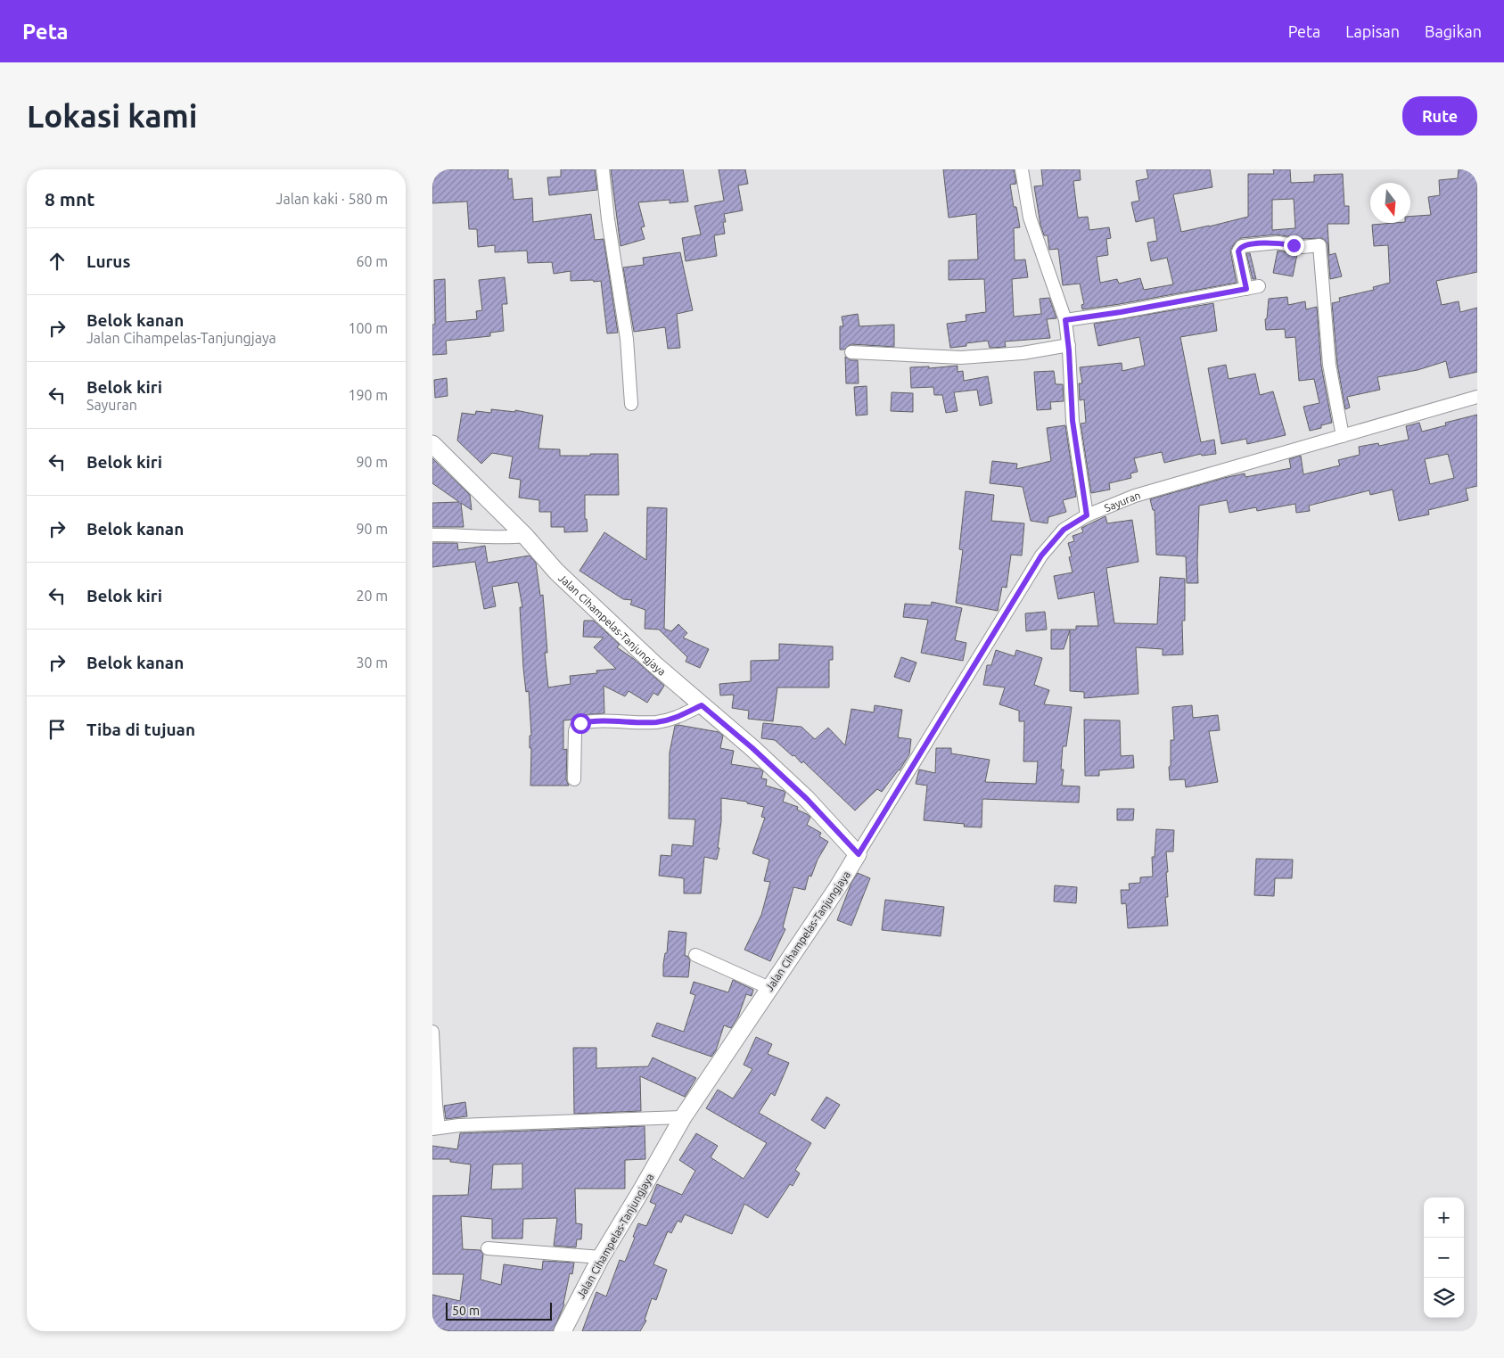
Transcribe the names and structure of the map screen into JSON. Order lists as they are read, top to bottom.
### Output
{
  "streets": {
    "main road": ["Jalan Cihampelas-Tanjungjaya"],
    "street": ["Sayuran"]
  },
  "crossings": [
    ["Sayuran", "Jalan Cihampelas-Tanjungjaya"]
  ],
  "scale_bar": "50 m",
  "north": "bottom",
  "page": {
    "header": "Peta",
    "nav": ["Peta", "Lapisan", "Bagikan"],
    "buttons": "Rute",
    "title": "Lokasi kami",
    "heading": ["8 mnt", "Jalan kaki · 580 m"],
    "list": [
      ["Lurus", "60 m"],
      ["Belok kanan", "Jalan Cihampelas-Tanjungjaya", "100 m"],
      ["Belok kiri", "Sayuran", "190 m"],
      ["Belok kiri", "90 m"],
      ["Belok kanan", "90 m"],
      ["Belok kiri", "20 m"],
      ["Belok kanan", "30 m"],
      "Tiba di tujuan"
    ],
    "map_buttons": ["+", "−"],
    "scale": "50 m"
  }
}
